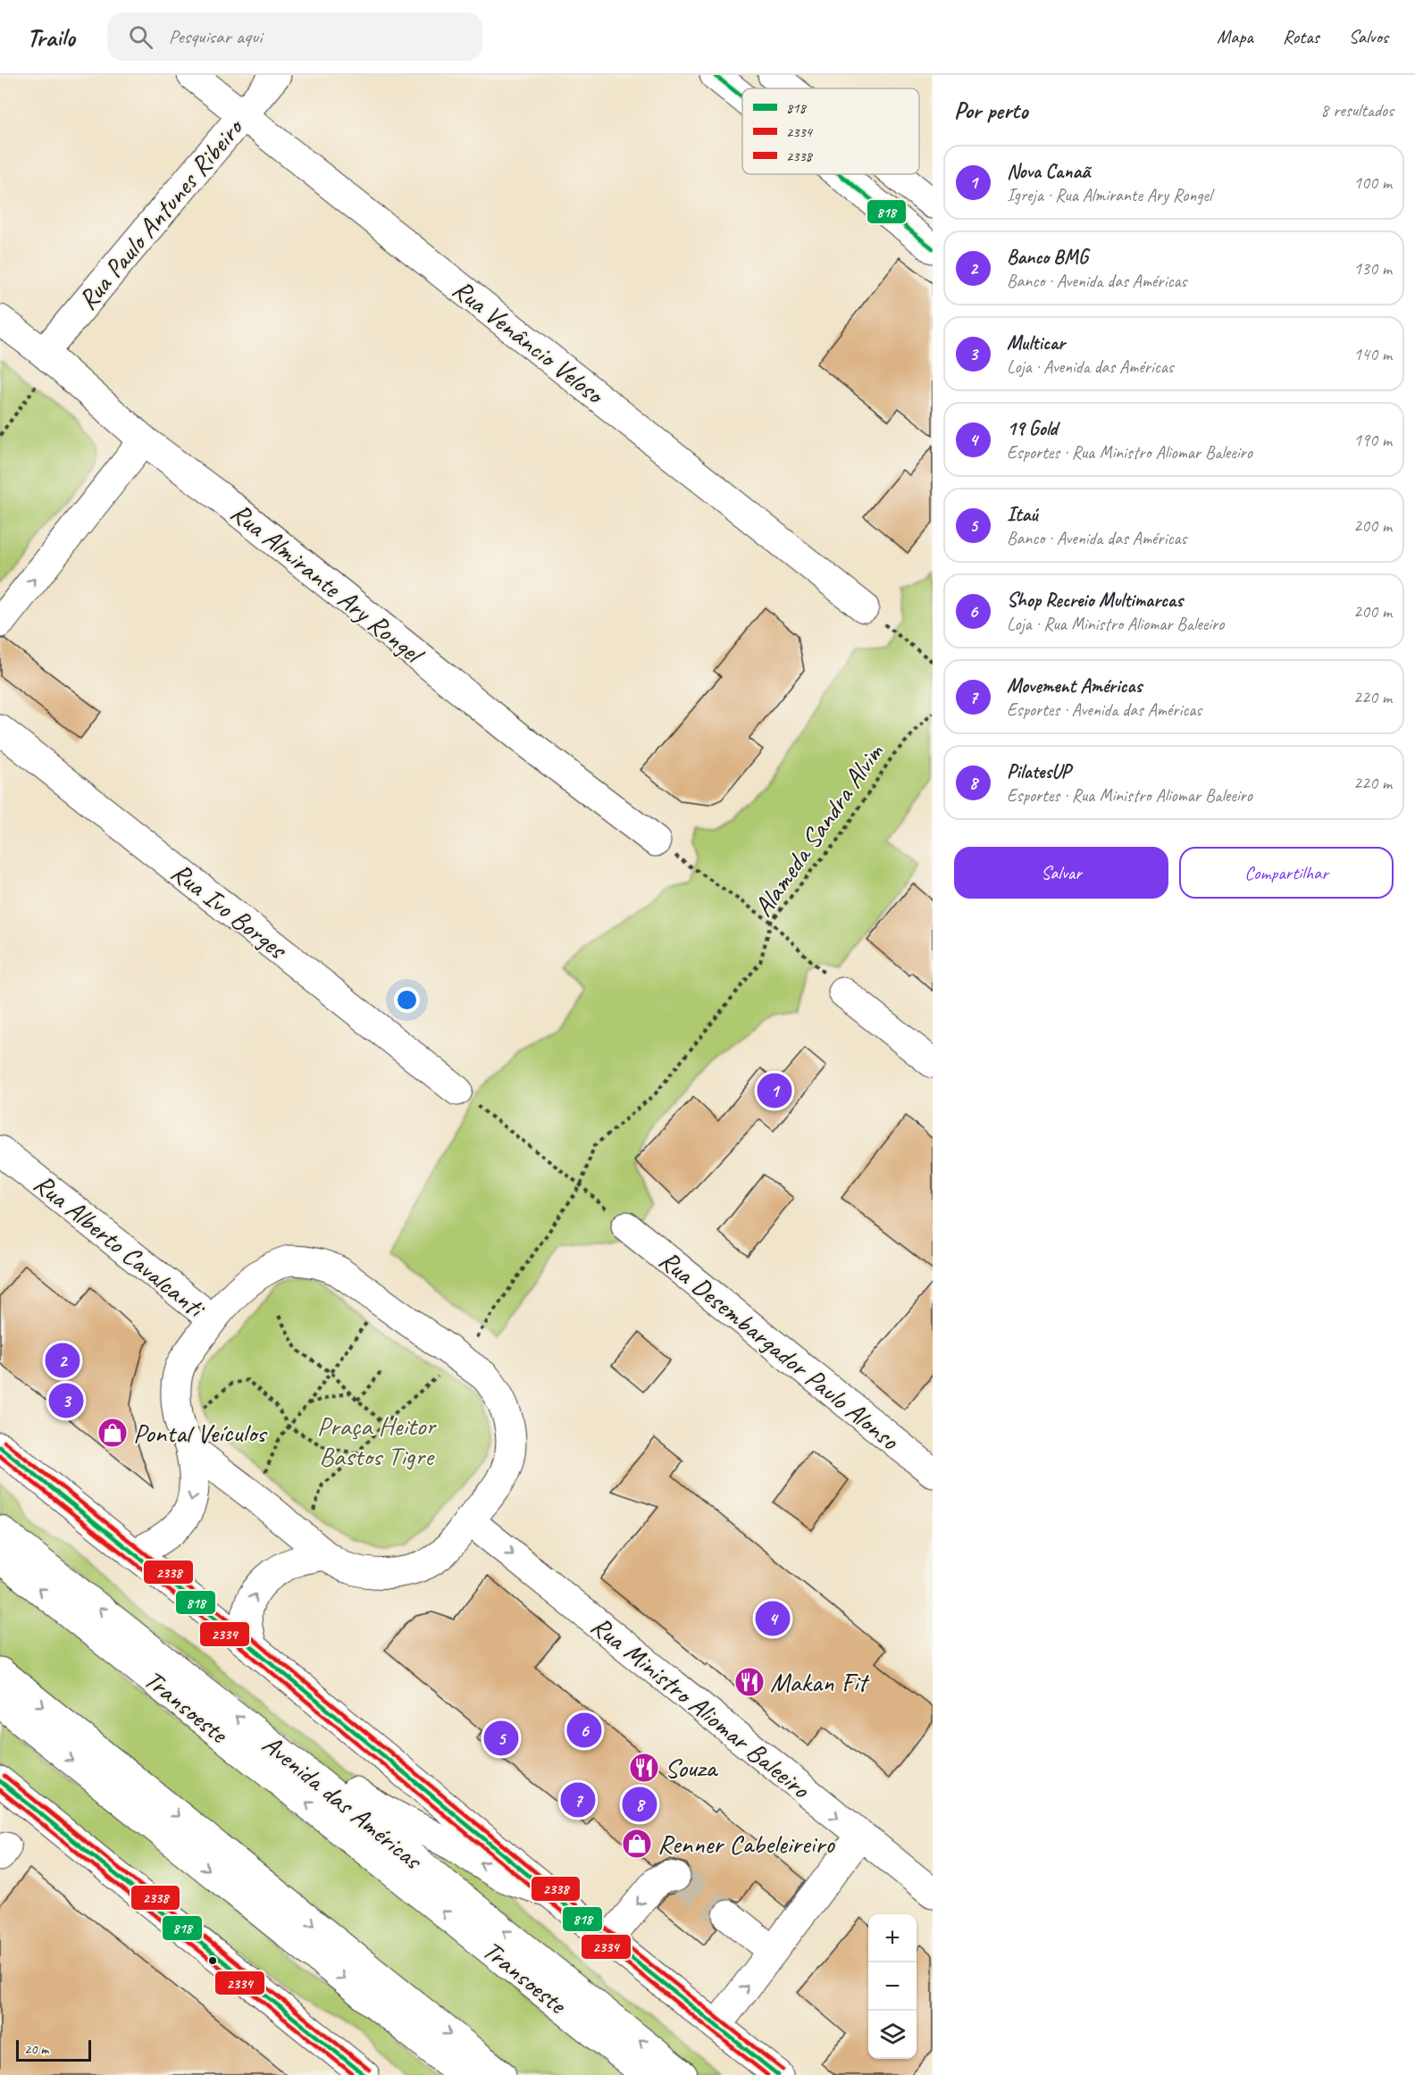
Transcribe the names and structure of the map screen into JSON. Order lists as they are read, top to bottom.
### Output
{
  "streets": {
    "main road": [
      "Rua Paulo Antunes Ribeiro",
      "Rua Venâncio Veloso",
      "Rua Almirante Ary Rongel",
      "Rua Ivo Borges",
      "Rua Alberto Cavalcanti",
      "Rua Desembargador Paulo Alonso",
      "Transoeste",
      "Rua Ministro Aliomar Baleeiro",
      "Avenida das Américas"
    ],
    "path": ["Alameda Sandra Alvim"]
  },
  "crossings": [
    ["Rua Paulo Antunes Ribeiro", "Rua Venâncio Veloso"],
    ["Rua Paulo Antunes Ribeiro", "Rua Almirante Ary Rongel"]
  ],
  "parks": ["Praça Heitor Bastos Tigre"],
  "places": {
    "shop": ["Pontal Veículos", "Renner Cabeleireiro"],
    "restaurant": ["Makan Fit", "Souza"]
  },
  "lines": ["transit line 818", "transit line 2338", "transit line 2334"],
  "legend": ["818", "2334", "2338"],
  "scale_bar": "20 m",
  "page": {
    "header": "Trailo",
    "search": "Pesquisar aqui",
    "nav": ["Mapa", "Rotas", "Salvos"],
    "heading": ["Por perto", "8 resultados"],
    "list": [
      {
        "mark": "1",
        "name": "Nova Canaã",
        "note": "Igreja · Rua Almirante Ary Rongel",
        "value": "100 m"
      },
      {
        "mark": "2",
        "name": "Banco BMG",
        "note": "Banco · Avenida das Américas",
        "value": "130 m"
      },
      {
        "mark": "3",
        "name": "Multicar",
        "note": "Loja · Avenida das Américas",
        "value": "140 m"
      },
      {
        "mark": "4",
        "name": "19 Gold",
        "note": "Esportes · Rua Ministro Aliomar Baleeiro",
        "value": "190 m"
      },
      {
        "mark": "5",
        "name": "Itaú",
        "note": "Banco · Avenida das Américas",
        "value": "200 m"
      },
      {
        "mark": "6",
        "name": "Shop Recreio Multimarcas",
        "note": "Loja · Rua Ministro Aliomar Baleeiro",
        "value": "200 m"
      },
      {
        "mark": "7",
        "name": "Movement Américas",
        "note": "Esportes · Avenida das Américas",
        "value": "220 m"
      },
      {
        "mark": "8",
        "name": "PilatesUP",
        "note": "Esportes · Rua Ministro Aliomar Baleeiro",
        "value": "220 m"
      }
    ],
    "buttons": ["Salvar", "Compartilhar"],
    "pins": [
      "1",
      "2",
      "3",
      "4",
      "6",
      "5",
      "7",
      "8"
    ],
    "map_buttons": ["+", "−"],
    "scale": "20 m"
  }
}
